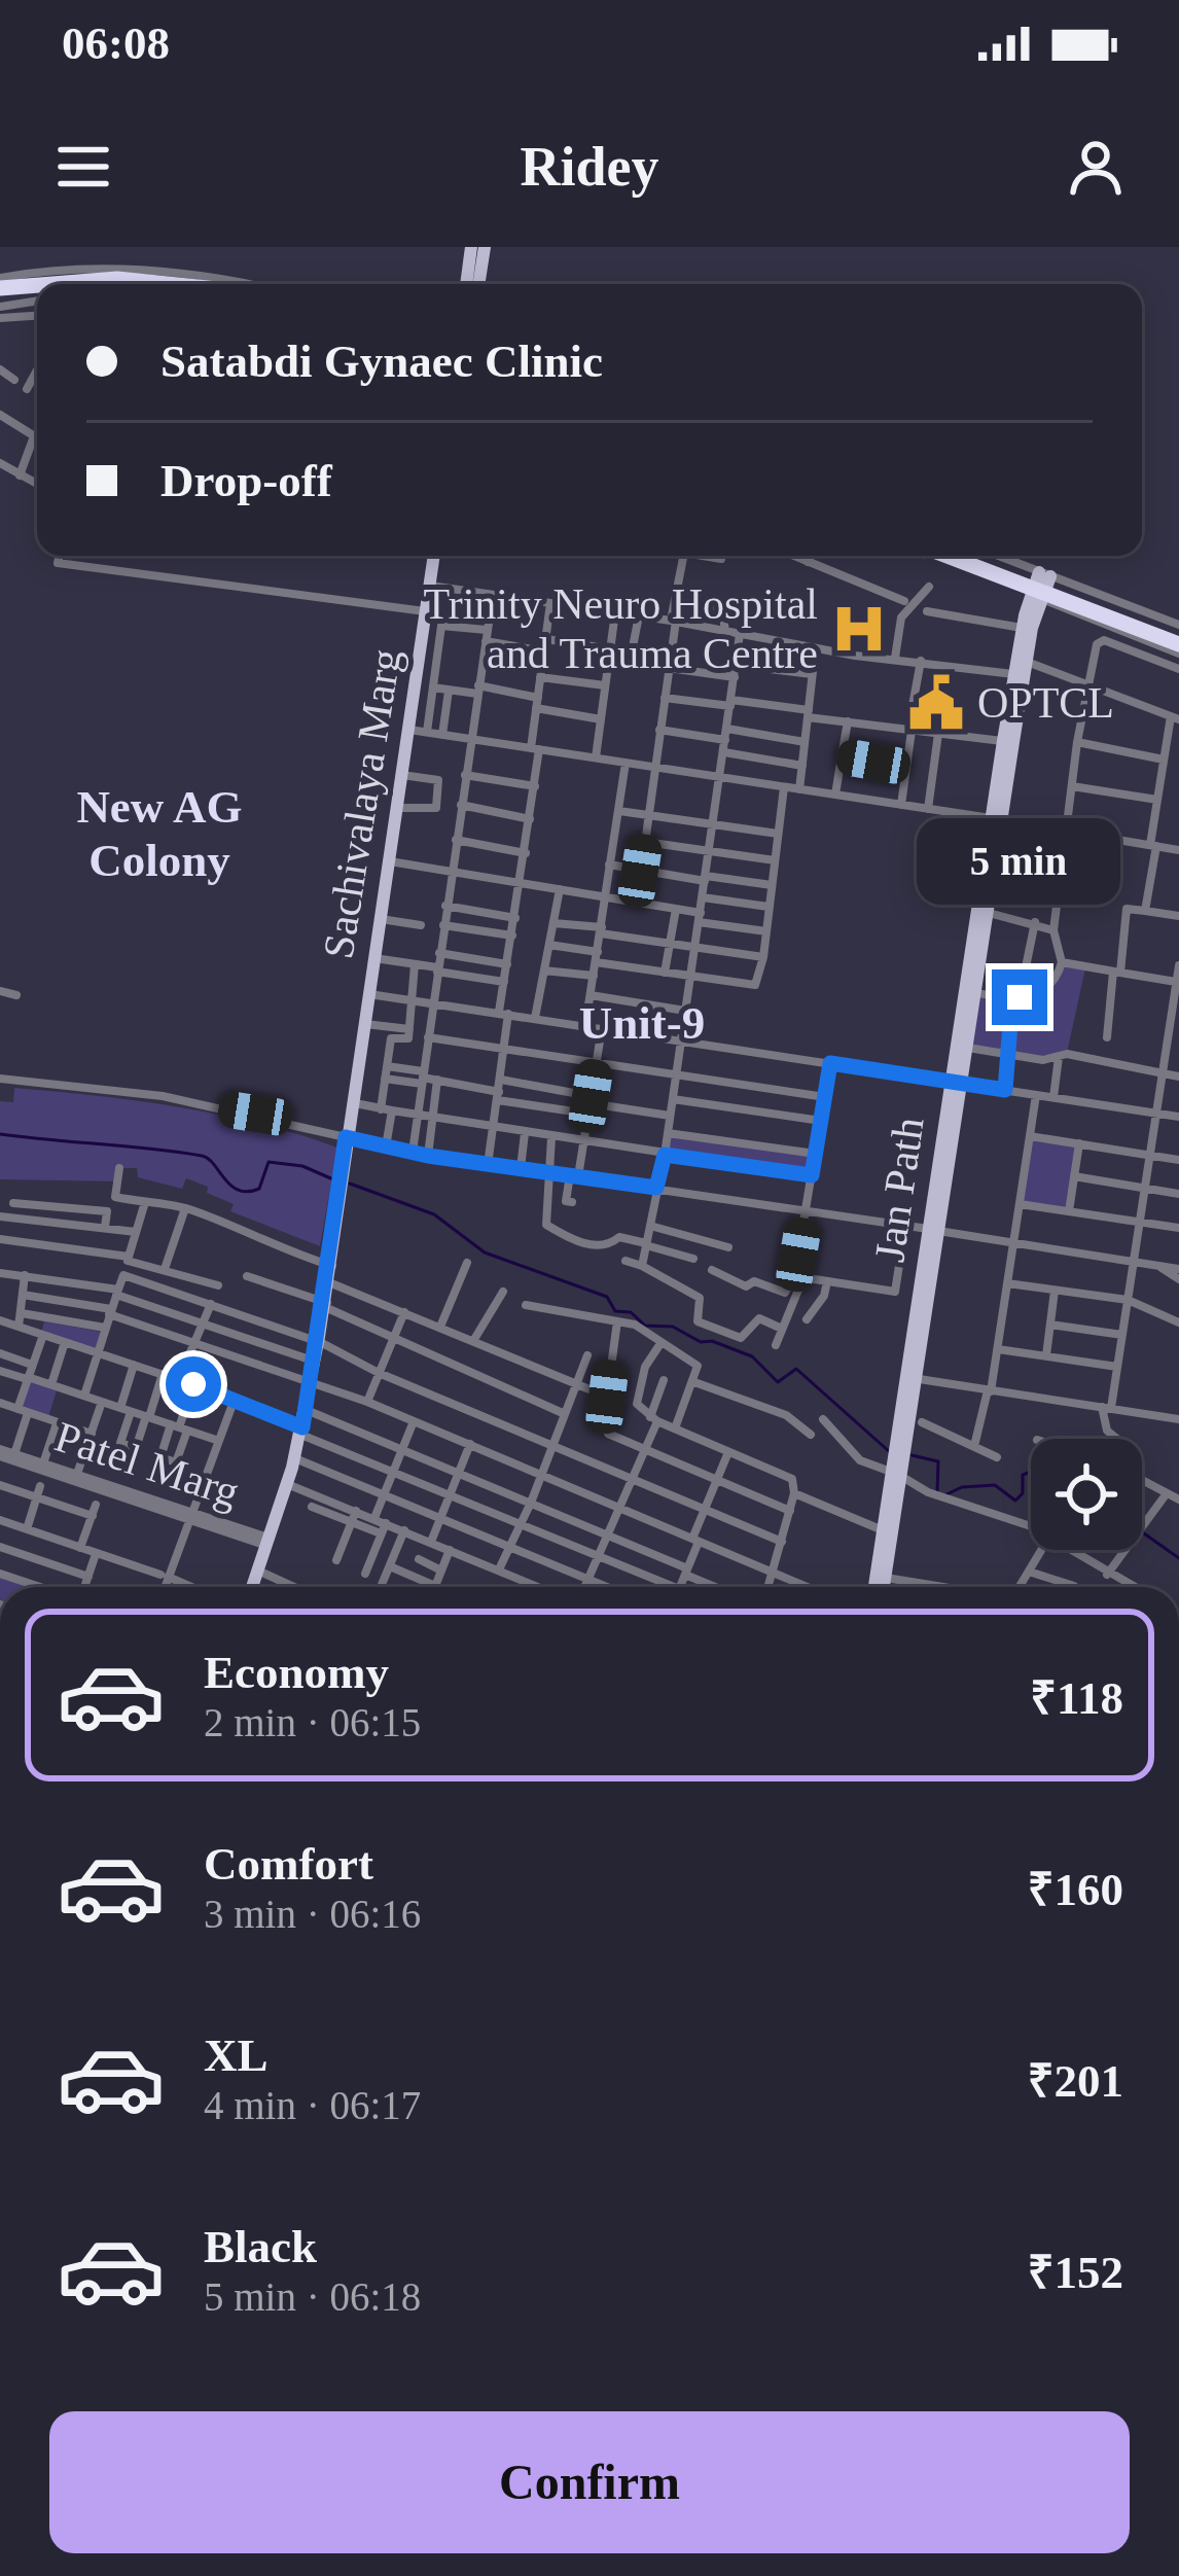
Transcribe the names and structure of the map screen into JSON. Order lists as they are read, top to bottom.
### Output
{
  "streets": {
    "main road": ["Sachivalaya Marg", "Jan Path"],
    "street": ["Patel Marg"]
  },
  "crossings": [
    ["Sachivalaya Marg", "Patel Marg"]
  ],
  "districts": ["New AG Colony", "Unit-9"],
  "places": {
    "hospital": ["Trinity Neuro Hospital and Trauma Centre"],
    "public building": ["OPTCL"]
  },
  "page": {
    "status": "06:08",
    "header": "Ridey",
    "banner": ["Satabdi Gynaec Clinic", "Drop-off"],
    "bubble": "5 min",
    "list": [
      {
        "name": "Economy",
        "note": "2 min · 06:15",
        "value": "₹118"
      },
      {
        "name": "Comfort",
        "note": "3 min · 06:16",
        "value": "₹160"
      },
      {
        "name": "XL",
        "note": "4 min · 06:17",
        "value": "₹201"
      },
      {
        "name": "Black",
        "note": "5 min · 06:18",
        "value": "₹152"
      }
    ],
    "buttons": "Confirm"
  }
}
